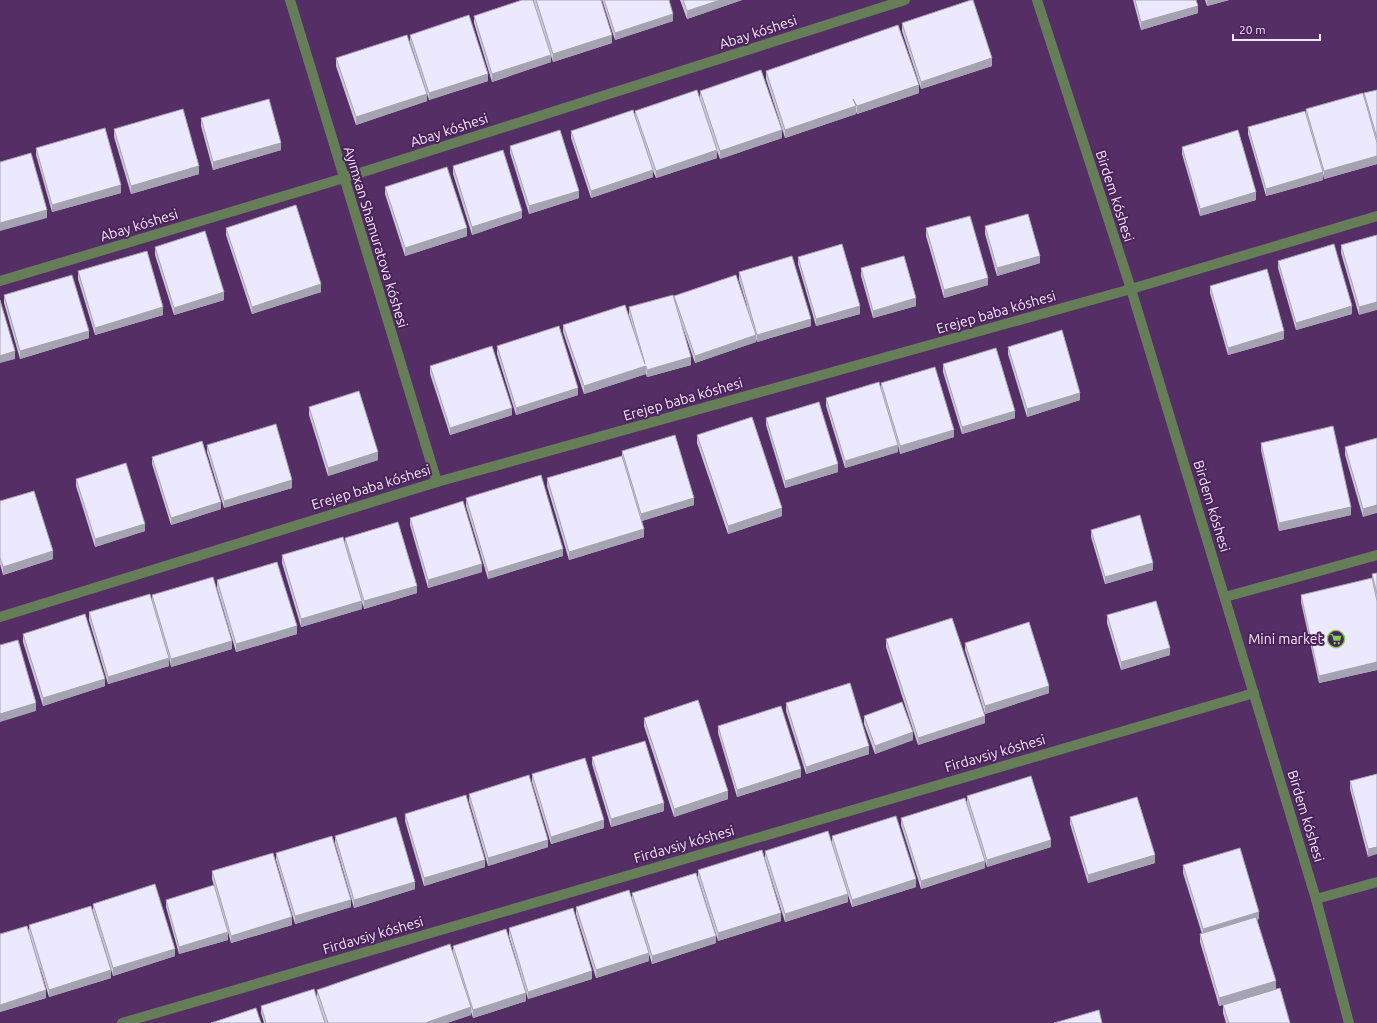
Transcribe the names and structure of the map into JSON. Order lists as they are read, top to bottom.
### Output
{
  "streets": {
    "street": [
      "Abay kóshesi",
      "Birdem kóshesi",
      "Ayımxan Shamuratova kóshesi",
      "Erejep baba kóshesi",
      "Firdavsiy kóshesi"
    ]
  },
  "crossings": [
    ["Abay kóshesi", "Ayımxan Shamuratova kóshesi"],
    ["Birdem kóshesi", "Erejep baba kóshesi"],
    ["Birdem kóshesi", "Firdavsiy kóshesi"],
    ["Ayımxan Shamuratova kóshesi", "Erejep baba kóshesi"]
  ],
  "places": {
    "supermarket": ["Mini market"]
  },
  "scale_bar": "20 m"
}
